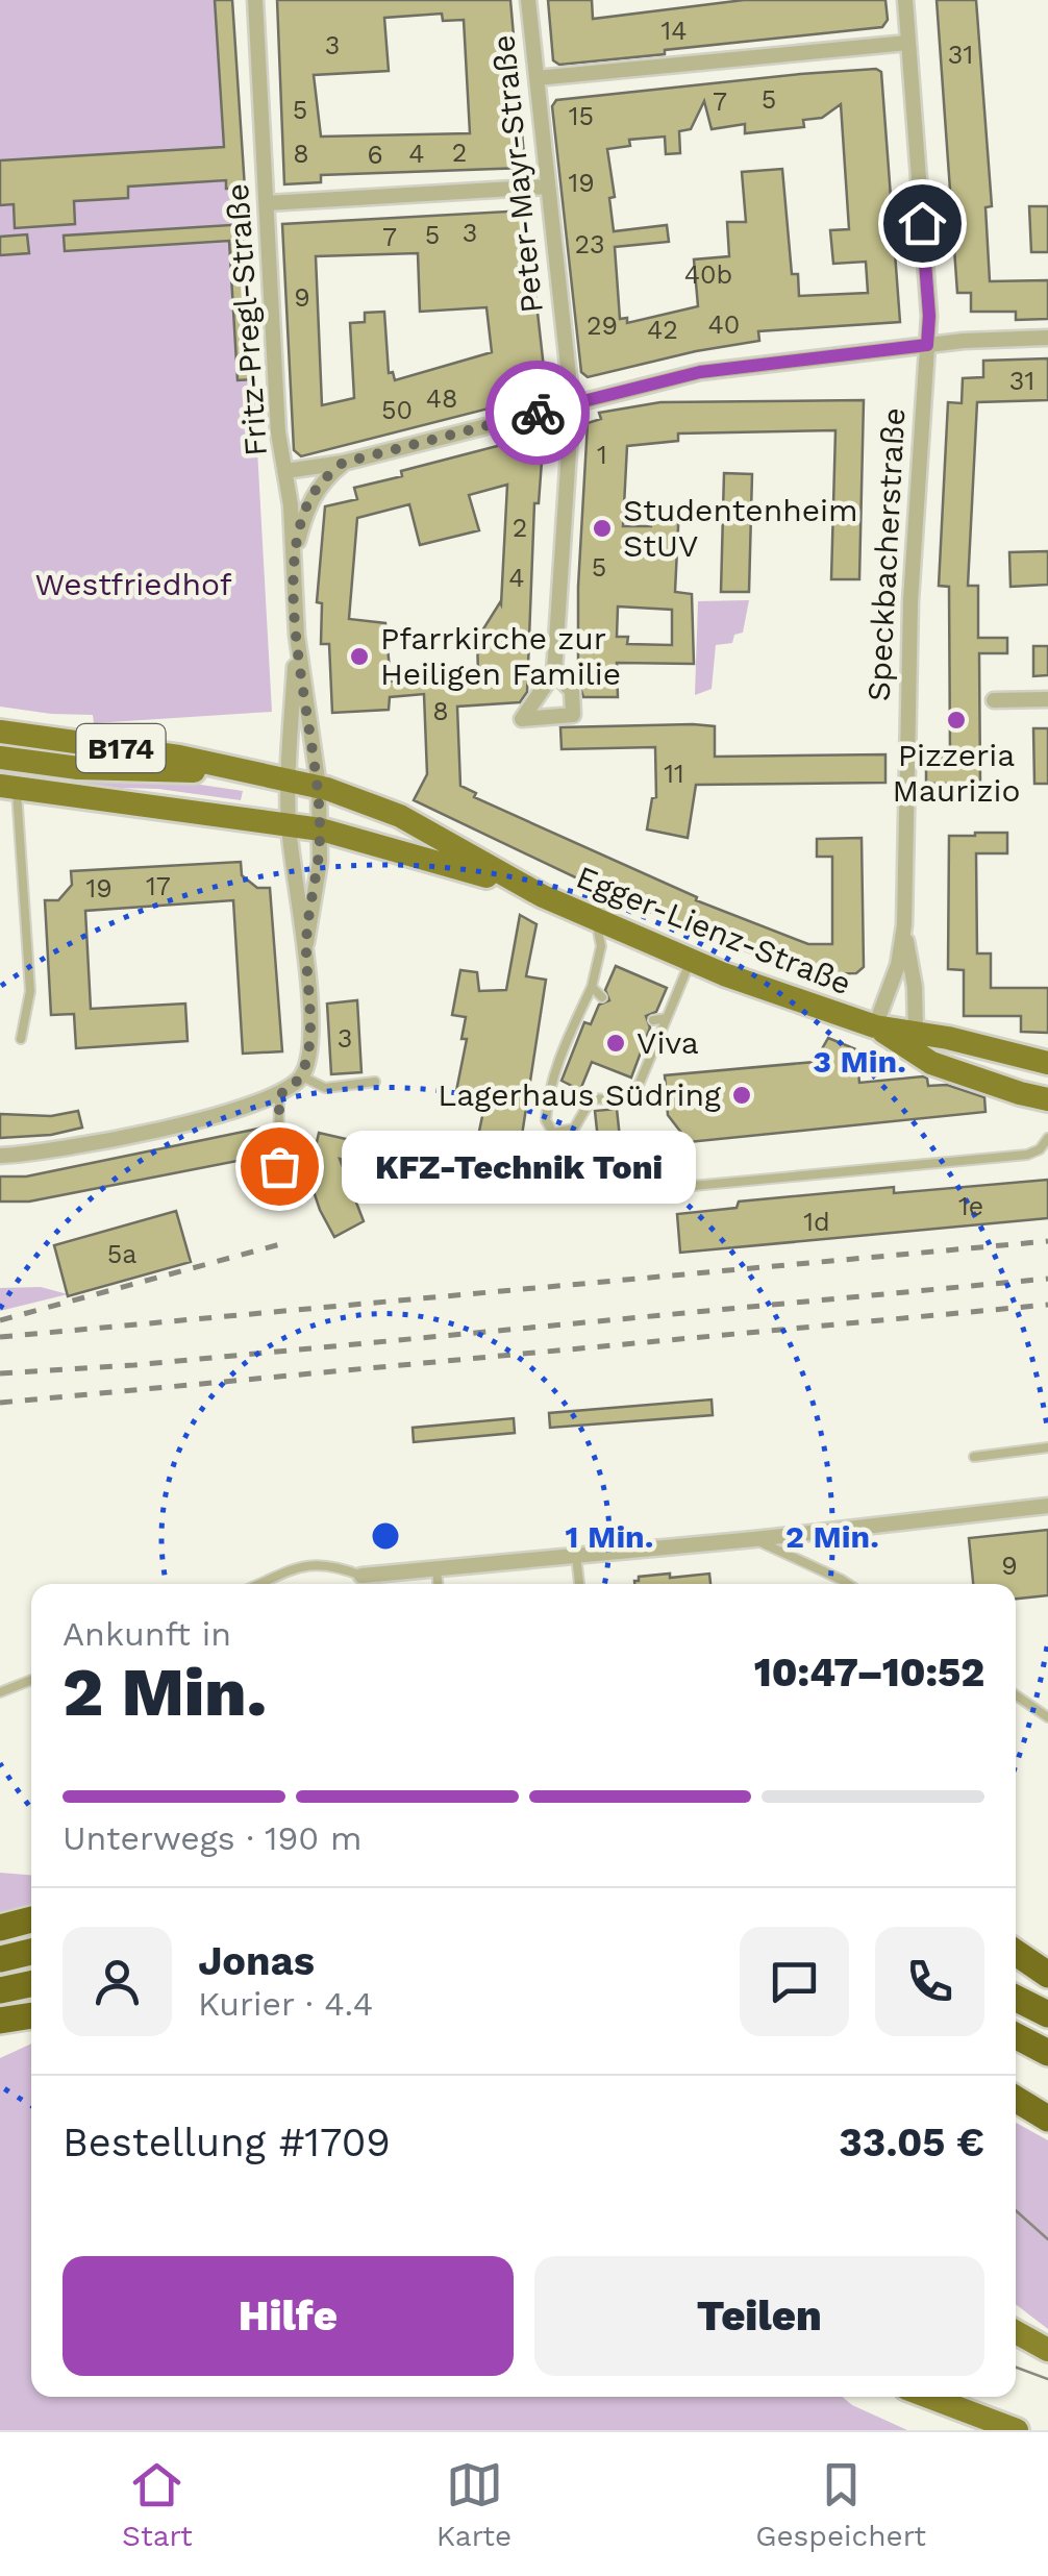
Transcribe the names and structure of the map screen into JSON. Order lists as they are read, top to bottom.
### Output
{
  "streets": {
    "main road": ["B174", "Egger-Lienz-Straße"],
    "street": ["Peter-Mayr-Straße", "Fritz-Pregl-Straße", "Speckbacherstraße"]
  },
  "crossings": [
    ["Fritz-Pregl-Straße", "Egger-Lienz-Straße"],
    ["Speckbacherstraße", "Egger-Lienz-Straße"]
  ],
  "parks": ["Westfriedhof"],
  "places": [
    "Studentenheim StUV",
    "Pfarrkirche zur Heiligen Familie",
    "Pizzeria Maurizio",
    "Viva",
    "Lagerhaus Südring",
    "KFZ-Technik Toni"
  ],
  "house_numbers": [
    "14",
    "3",
    "31",
    "5",
    "7",
    "5",
    "15",
    "2",
    "8",
    "4",
    "6",
    "19",
    "3",
    "5",
    "7",
    "23",
    "40b",
    "9",
    "40",
    "29",
    "42",
    "31",
    "48",
    "50",
    "1",
    "2",
    "5",
    "4",
    "8",
    "11",
    "17",
    "19",
    "3",
    "1e",
    "1d",
    "5a",
    "9"
  ],
  "page": {
    "bubble": "KFZ-Technik Toni",
    "heading": ["2 Min.", "Ankunft in", "10:47–10:52"],
    "panel": [
      "Jonas",
      "Kurier · 4.4",
      "Bestellung #1709",
      "33.05 €"
    ],
    "bar": "Unterwegs · 190 m",
    "buttons": ["Hilfe", "Teilen"],
    "tabs": ["Start", "Karte", "Gespeichert"]
  },
  "rings": ["3 Min.", "1 Min.", "2 Min."]
}
